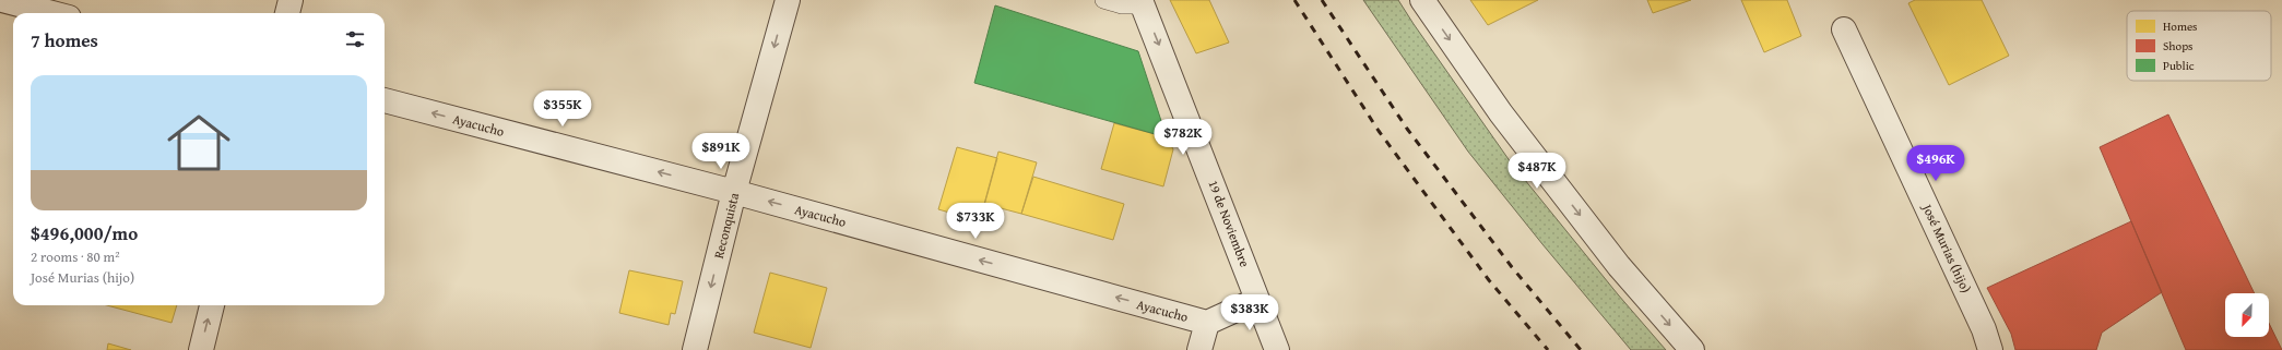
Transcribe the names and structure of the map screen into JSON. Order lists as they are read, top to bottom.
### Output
{
  "streets": {
    "street": [
      "Ayacucho",
      "19 de Noviembre",
      "Reconquista",
      "José Murias (hijo)"
    ]
  },
  "crossings": [
    ["Ayacucho", "Reconquista"]
  ],
  "one_way": ["Ayacucho", "19 de Noviembre", "Reconquista"],
  "legend": ["Homes", "Shops", "Public"],
  "north": "bottom left",
  "page": {
    "heading": "7 homes",
    "list": [
      {
        "name": "$496,000/mo",
        "note": "2 rooms · 80 m² · José Murias (hijo)"
      }
    ],
    "price": [
      "$355K",
      "$782K",
      "$891K",
      "$496K",
      "$487K",
      "$733K",
      "$383K"
    ]
  }
}
